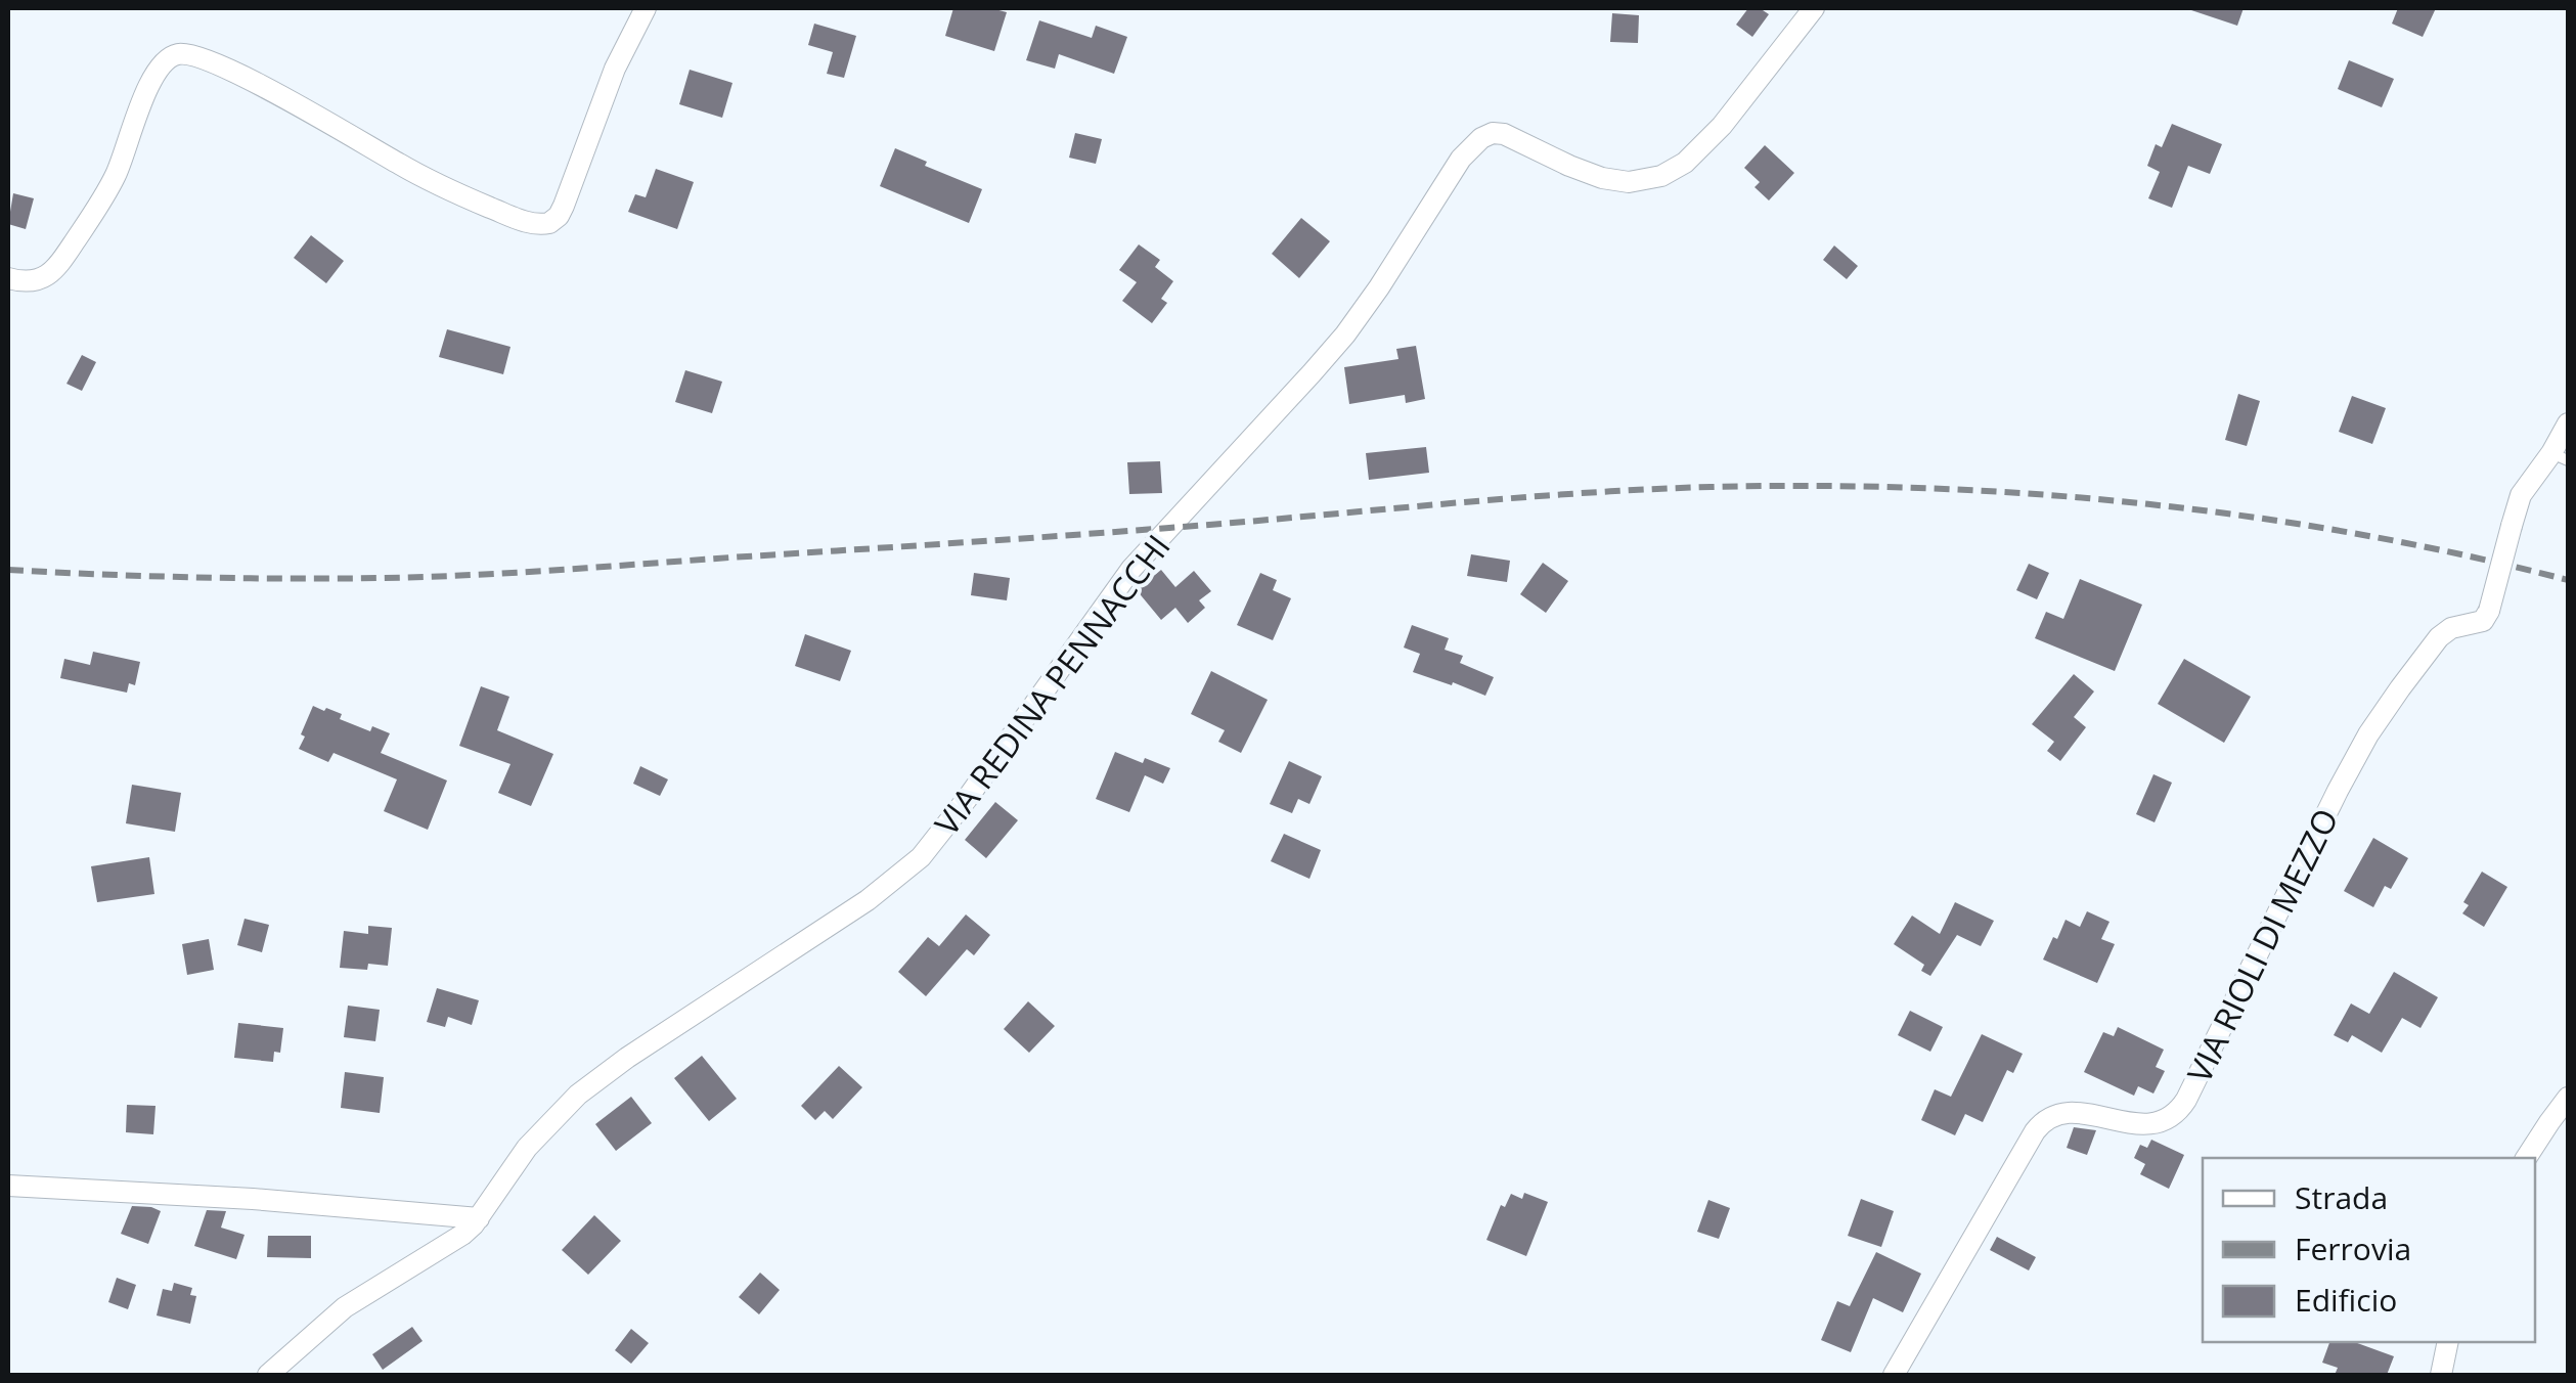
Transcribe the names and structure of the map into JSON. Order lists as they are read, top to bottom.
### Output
{
  "streets": {
    "street": ["VIA REDINA PENNACCHI", "VIA RIOLI DI MEZZO"]
  },
  "legend": ["Strada", "Ferrovia", "Edificio"]
}
